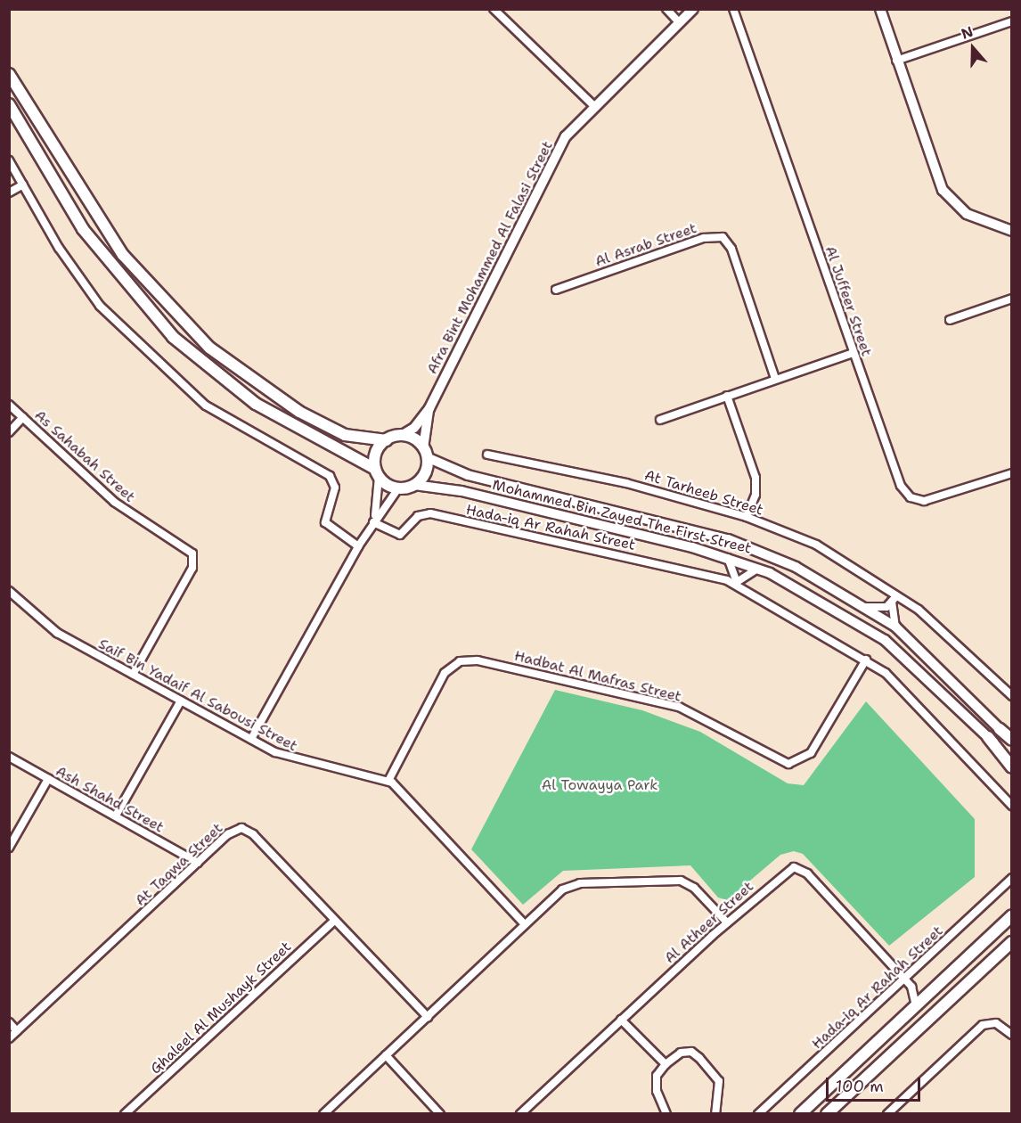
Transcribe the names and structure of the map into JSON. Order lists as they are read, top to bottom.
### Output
{
  "streets": {
    "main road": ["Afra Bint Mohammed Al Falasi Street", "Mohammed Bin Zayed The First Street"],
    "street": [
      "Al Asrab Street",
      "Al Juffeer Street",
      "As Sahabah Street",
      "At Tarheeb Street",
      "Hada-iq Ar Rahah Street",
      "Hadbat Al Mafras Street",
      "Saif Bin Yadaif Al Sabousi Street",
      "Ash Shahd Street",
      "At Taqwa Street",
      "Al Atheer Street",
      "Ghaleel Al Mushayk Street"
    ]
  },
  "crossings": [
    ["Afra Bint Mohammed Al Falasi Street", "Mohammed Bin Zayed The First Street"],
    ["As Sahabah Street", "Saif Bin Yadaif Al Sabousi Street"],
    ["Hada-iq Ar Rahah Street", "Hadbat Al Mafras Street"],
    ["Hada-iq Ar Rahah Street", "Al Atheer Street"],
    ["Hadbat Al Mafras Street", "Saif Bin Yadaif Al Sabousi Street"],
    ["Ash Shahd Street", "At Taqwa Street"],
    ["At Taqwa Street", "Ghaleel Al Mushayk Street"]
  ],
  "parks": ["Al Towayya Park"],
  "scale_bar": "100 m",
  "north": "top"
}
